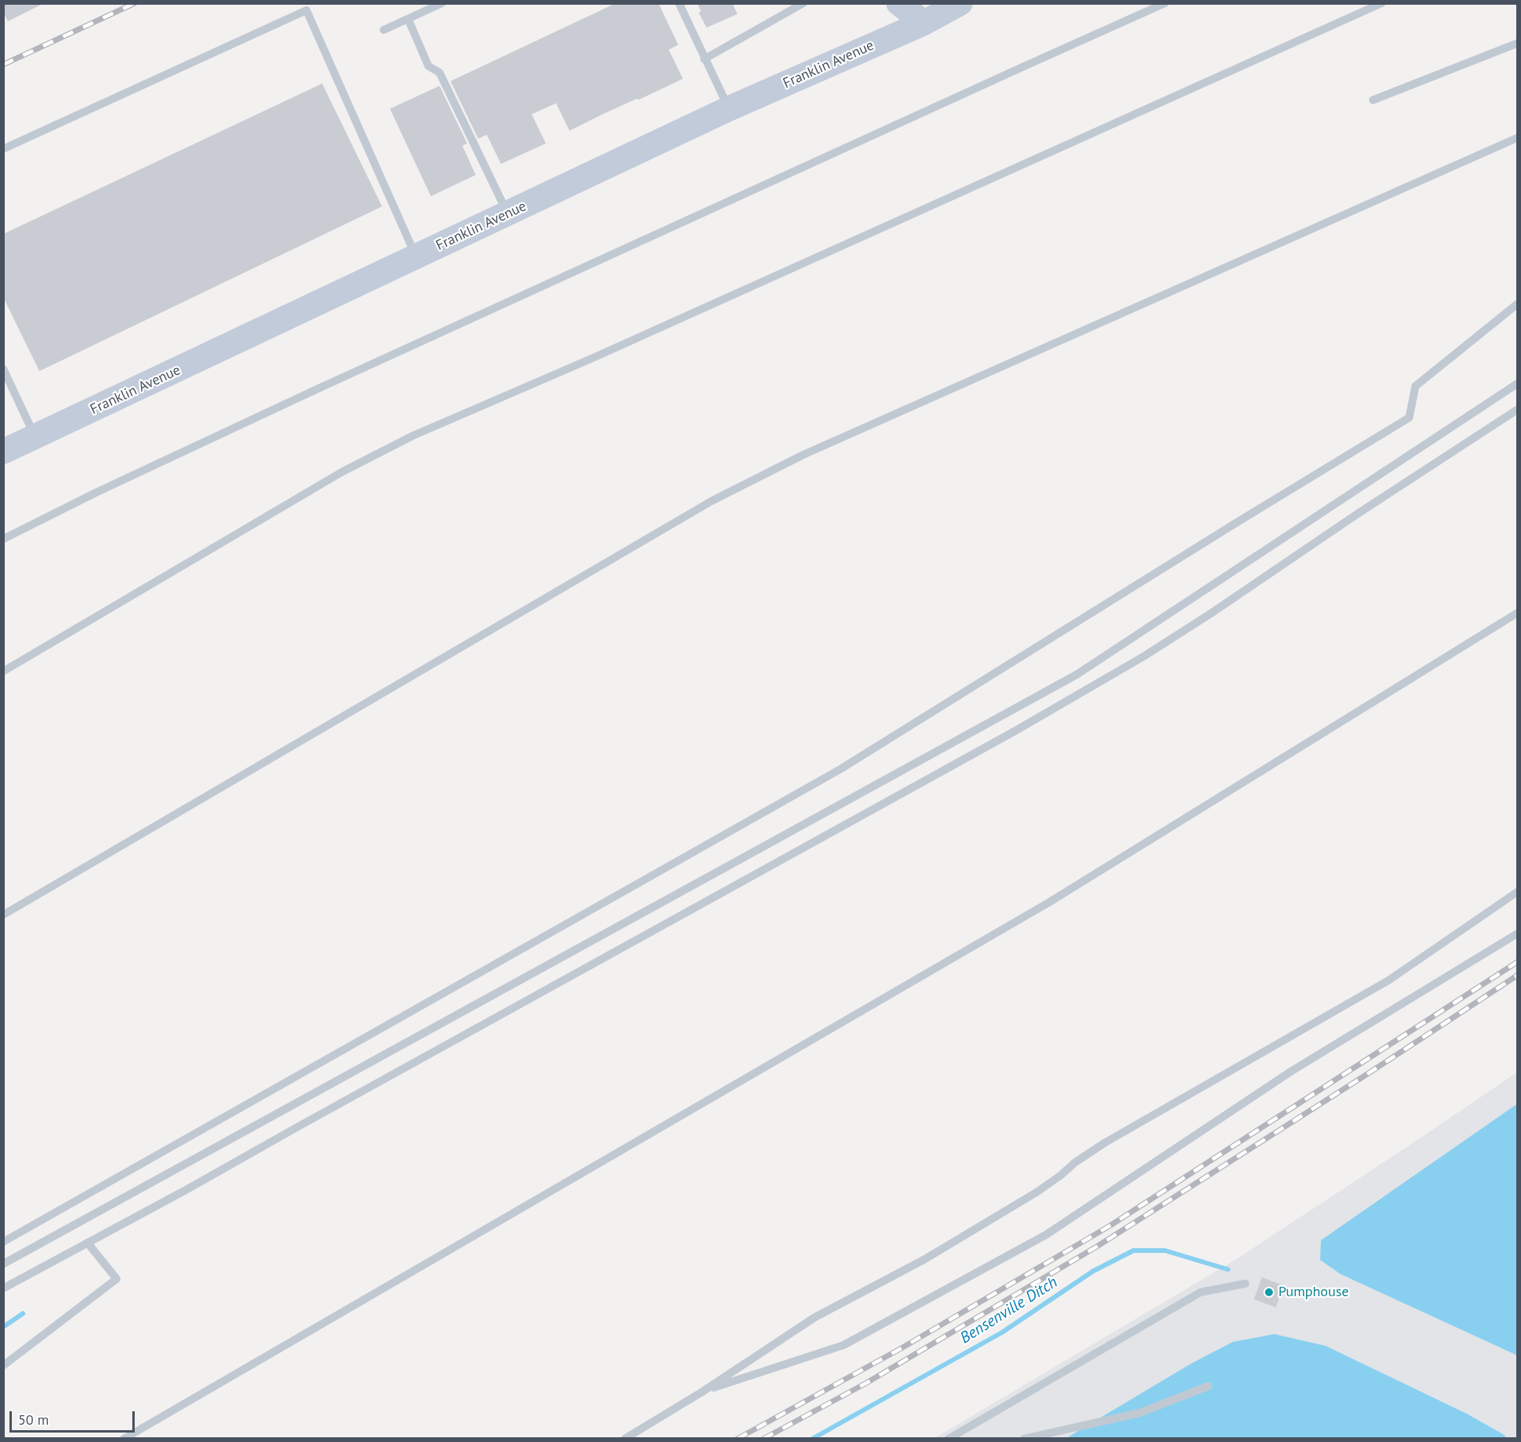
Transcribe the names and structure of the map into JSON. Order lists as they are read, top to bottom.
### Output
{
  "streets": {
    "main road": ["Franklin Avenue"]
  },
  "water": ["Bensenville Ditch"],
  "places": ["Pumphouse"],
  "scale_bar": "50 m"
}
